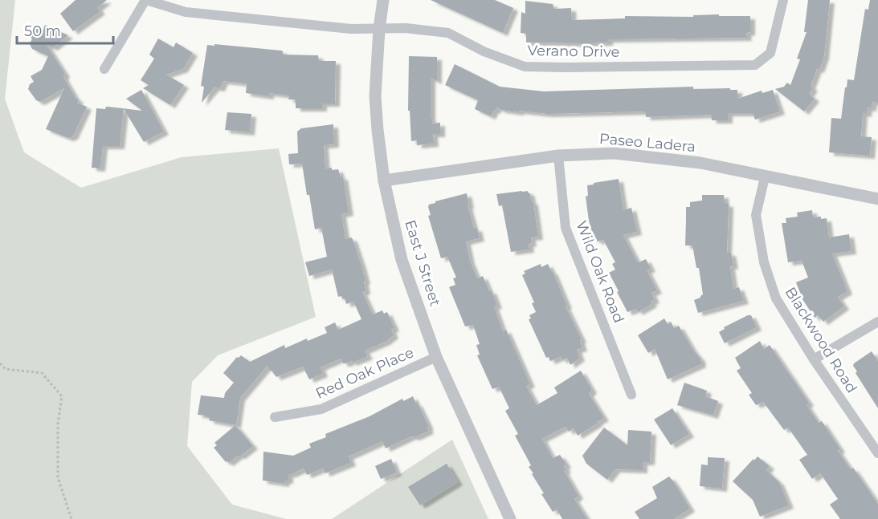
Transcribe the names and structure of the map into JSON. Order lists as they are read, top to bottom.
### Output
{
  "streets": {
    "street": [
      "Verano Drive",
      "Paseo Ladera",
      "East J Street",
      "Wild Oak Road",
      "Blackwood Road",
      "Red Oak Place"
    ]
  },
  "crossings": [
    ["Verano Drive", "East J Street"],
    ["Paseo Ladera", "East J Street"],
    ["Paseo Ladera", "Wild Oak Road"],
    ["Paseo Ladera", "Blackwood Road"],
    ["East J Street", "Red Oak Place"]
  ],
  "scale_bar": "50 m"
}
